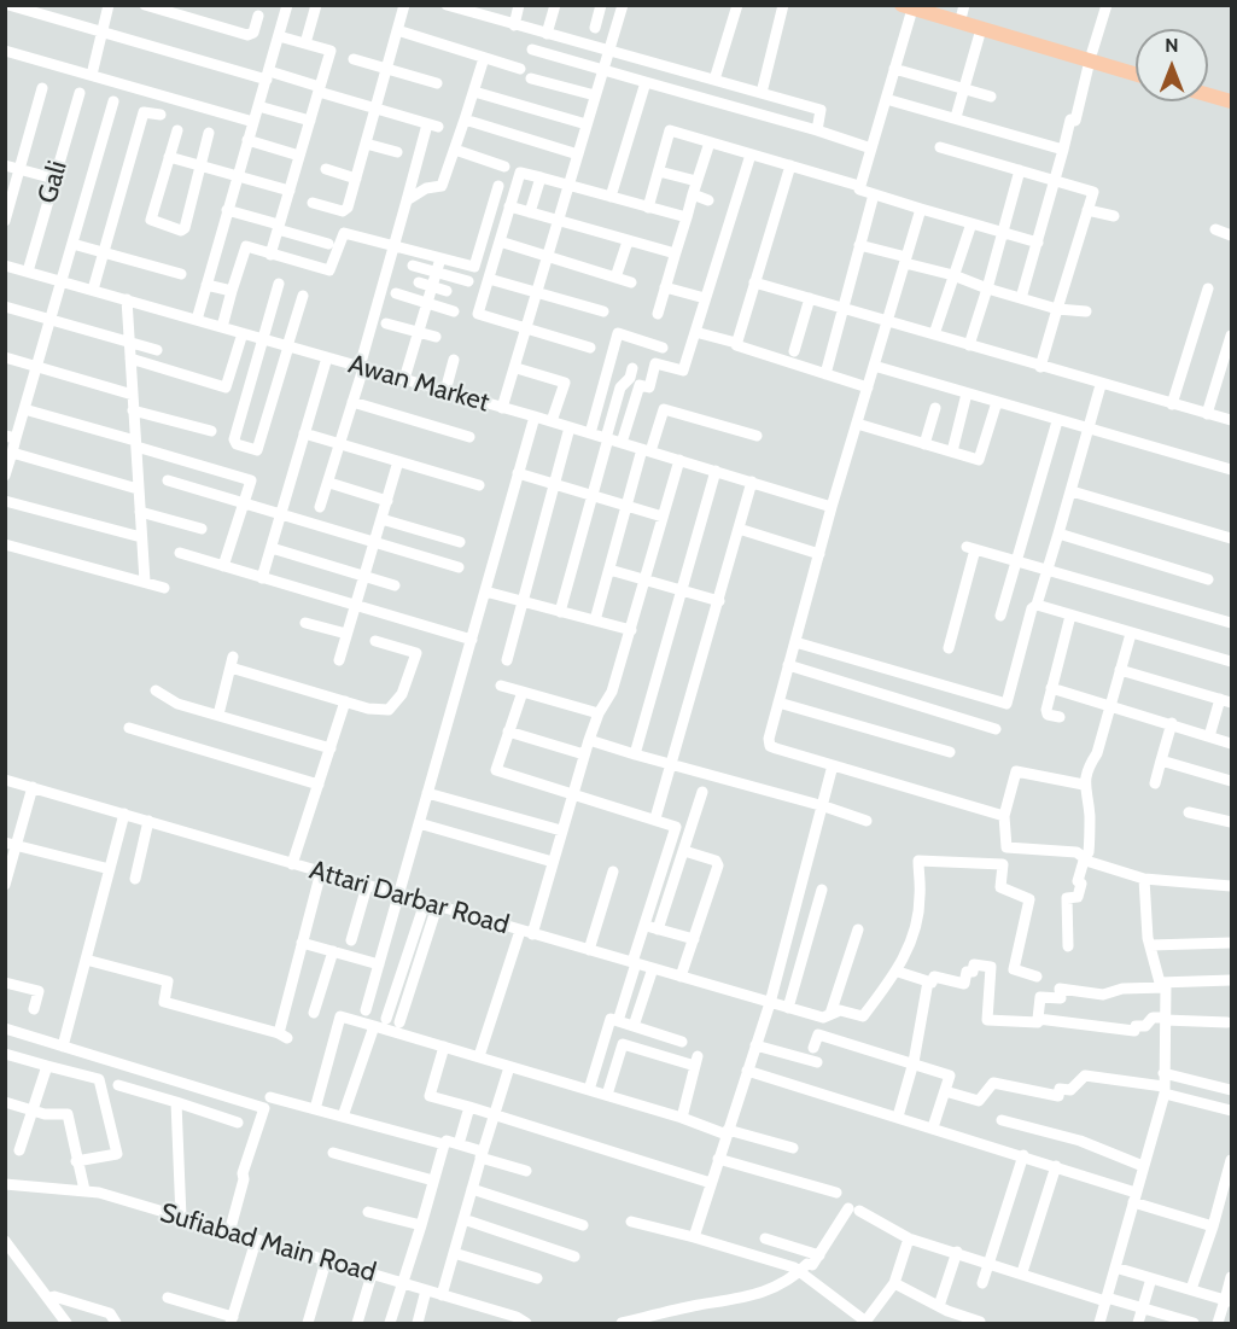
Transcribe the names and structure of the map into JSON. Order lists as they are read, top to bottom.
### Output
{
  "streets": {
    "street": [
      "Gali",
      "Awan Market",
      "Attari Darbar Road",
      "Sufiabad Main Road"
    ]
  },
  "crossings": [
    ["Gali", "Awan Market"]
  ],
  "north": "top"
}
